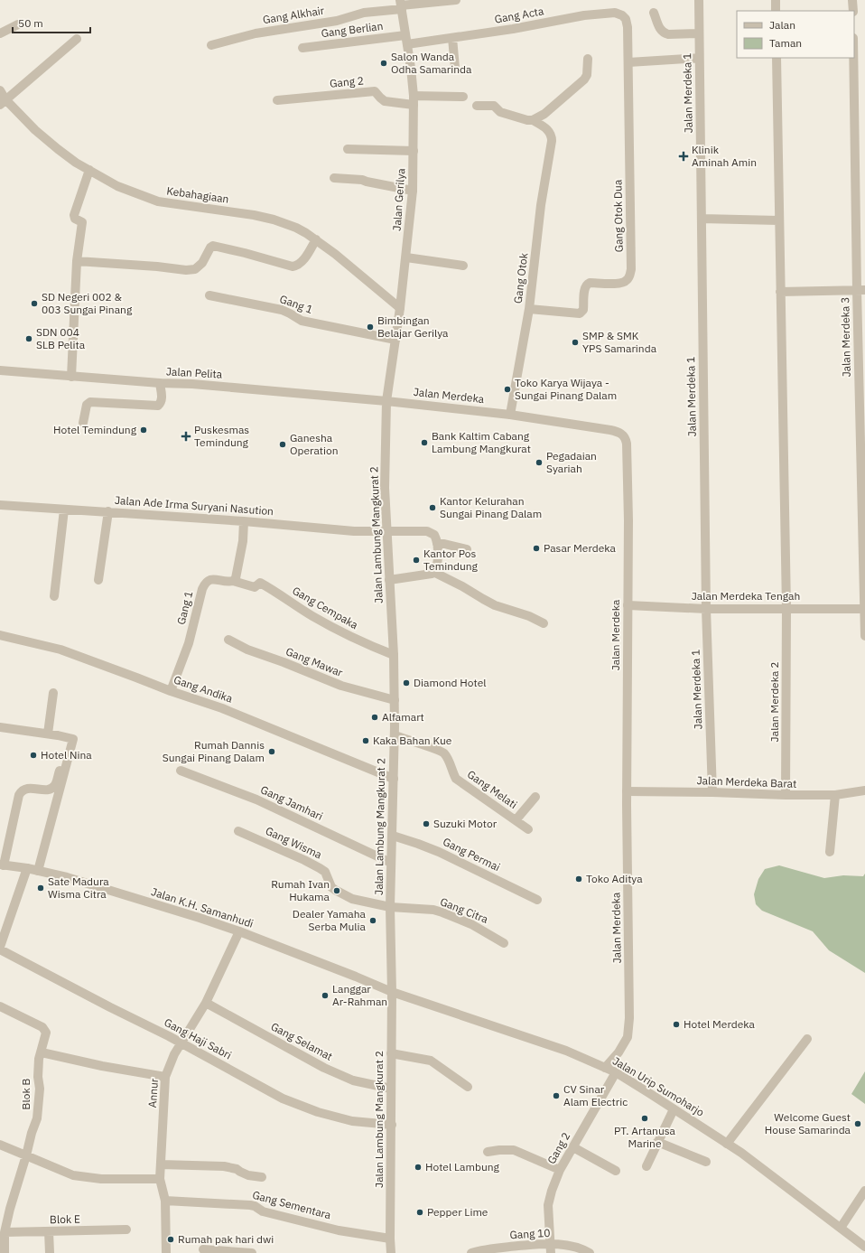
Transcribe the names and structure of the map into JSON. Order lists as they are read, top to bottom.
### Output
{
  "streets": {
    "street": [
      "Gang Alkhair",
      "Gang Acta",
      "Gang Berlian",
      "Gang 2",
      "Jalan Merdeka 1",
      "Kebahagiaan",
      "Jalan Gerilya",
      "Gang Otok Dua",
      "Gang Otok",
      "Gang 1",
      "Jalan Merdeka 3",
      "Jalan Pelita",
      "Jalan Merdeka",
      "Jalan Ade Irma Suryani Nasution",
      "Jalan Lambung Mangkurat 2",
      "Jalan Merdeka Tengah",
      "Gang Cempaka",
      "Gang Mawar",
      "Gang Andika",
      "Jalan Merdeka 2",
      "Jalan Merdeka Barat",
      "Gang Melati",
      "Gang Jamhari",
      "Gang Wisma",
      "Gang Permai",
      "Jalan K.H. Samanhudi",
      "Gang Citra",
      "Gang Haji Sabri",
      "Gang Selamat",
      "Jalan Urip Sumoharjo",
      "Annur",
      "Blok B",
      "Gang Sementara",
      "Blok E",
      "Gang 10"
    ]
  },
  "crossings": [
    ["Gang Alkhair", "Jalan Gerilya"],
    ["Gang Acta", "Gang Berlian"],
    ["Gang Acta", "Jalan Gerilya"],
    ["Gang Acta", "Gang Otok Dua"],
    ["Gang Berlian", "Jalan Gerilya"],
    ["Gang 2", "Jalan Gerilya"],
    ["Gang 2", "Jalan Urip Sumoharjo"],
    ["Gang 2", "Gang 10"],
    ["Jalan Merdeka 1", "Jalan Merdeka Tengah"],
    ["Jalan Merdeka 1", "Jalan Merdeka Barat"],
    ["Kebahagiaan", "Jalan Gerilya"],
    ["Jalan Gerilya", "Gang 1"],
    ["Jalan Gerilya", "Jalan Pelita"],
    ["Jalan Gerilya", "Jalan Merdeka"],
    ["Jalan Gerilya", "Jalan Lambung Mangkurat 2"],
    ["Gang Otok Dua", "Gang Otok"],
    ["Gang Otok", "Jalan Merdeka"],
    ["Gang 1", "Gang Cempaka"],
    ["Gang 1", "Gang Andika"],
    ["Jalan Merdeka 3", "Jalan Merdeka Tengah"],
    ["Jalan Pelita", "Jalan Merdeka"],
    ["Jalan Pelita", "Jalan Lambung Mangkurat 2"],
    ["Jalan Merdeka", "Jalan Lambung Mangkurat 2"],
    ["Jalan Merdeka", "Jalan Merdeka Tengah"],
    ["Jalan Merdeka", "Jalan Merdeka Barat"],
    ["Jalan Merdeka", "Jalan Urip Sumoharjo"],
    ["Jalan Ade Irma Suryani Nasution", "Jalan Lambung Mangkurat 2"],
    ["Jalan Lambung Mangkurat 2", "Gang Cempaka"],
    ["Jalan Lambung Mangkurat 2", "Gang Mawar"],
    ["Jalan Lambung Mangkurat 2", "Gang Andika"],
    ["Jalan Lambung Mangkurat 2", "Gang Melati"],
    ["Jalan Lambung Mangkurat 2", "Gang Jamhari"],
    ["Jalan Lambung Mangkurat 2", "Gang Wisma"],
    ["Jalan Lambung Mangkurat 2", "Gang Permai"],
    ["Jalan Lambung Mangkurat 2", "Jalan K.H. Samanhudi"],
    ["Jalan Lambung Mangkurat 2", "Gang Citra"],
    ["Jalan Lambung Mangkurat 2", "Gang Haji Sabri"],
    ["Jalan Lambung Mangkurat 2", "Gang Selamat"],
    ["Jalan Lambung Mangkurat 2", "Jalan Urip Sumoharjo"],
    ["Jalan Lambung Mangkurat 2", "Gang Sementara"],
    ["Jalan Merdeka Tengah", "Jalan Merdeka 2"],
    ["Jalan Merdeka 2", "Jalan Merdeka Barat"],
    ["Gang Wisma", "Gang Citra"],
    ["Jalan K.H. Samanhudi", "Jalan Urip Sumoharjo"],
    ["Jalan K.H. Samanhudi", "Annur"],
    ["Gang Haji Sabri", "Annur"],
    ["Gang Selamat", "Annur"],
    ["Annur", "Gang Sementara"]
  ],
  "places": {
    "other": [
      "Salon Wanda Odha Samarinda",
      "SD Negeri 002 & 003 Sungai Pinang",
      "Bimbingan Belajar Gerilya",
      "SDN 004 SLB Pelita",
      "SMP & SMK YPS Samarinda",
      "Toko Karya Wijaya - Sungai Pinang Dalam",
      "Hotel Temindung",
      "Bank Kaltim Cabang Lambung Mangkurat",
      "Ganesha Operation",
      "Pegadaian Syariah",
      "Kantor Kelurahan Sungai Pinang Dalam",
      "Pasar Merdeka",
      "Kantor Pos Temindung",
      "Diamond Hotel",
      "Alfamart",
      "Kaka Bahan Kue",
      "Rumah Dannis Sungai Pinang Dalam",
      "Hotel Nina",
      "Suzuki Motor",
      "Toko Aditya",
      "Sate Madura Wisma Citra",
      "Rumah Ivan Hukama",
      "Dealer Yamaha Serba Mulia",
      "Langgar Ar-Rahman",
      "Hotel Merdeka",
      "CV Sinar Alam Electric",
      "PT. Artanusa Marine",
      "Welcome Guest House Samarinda",
      "Hotel Lambung",
      "Pepper Lime",
      "Rumah pak hari dwi"
    ],
    "health": ["Klinik Aminah Amin", "Puskesmas Temindung"]
  },
  "legend": ["Jalan", "Taman"],
  "scale_bar": "50 m"
}
